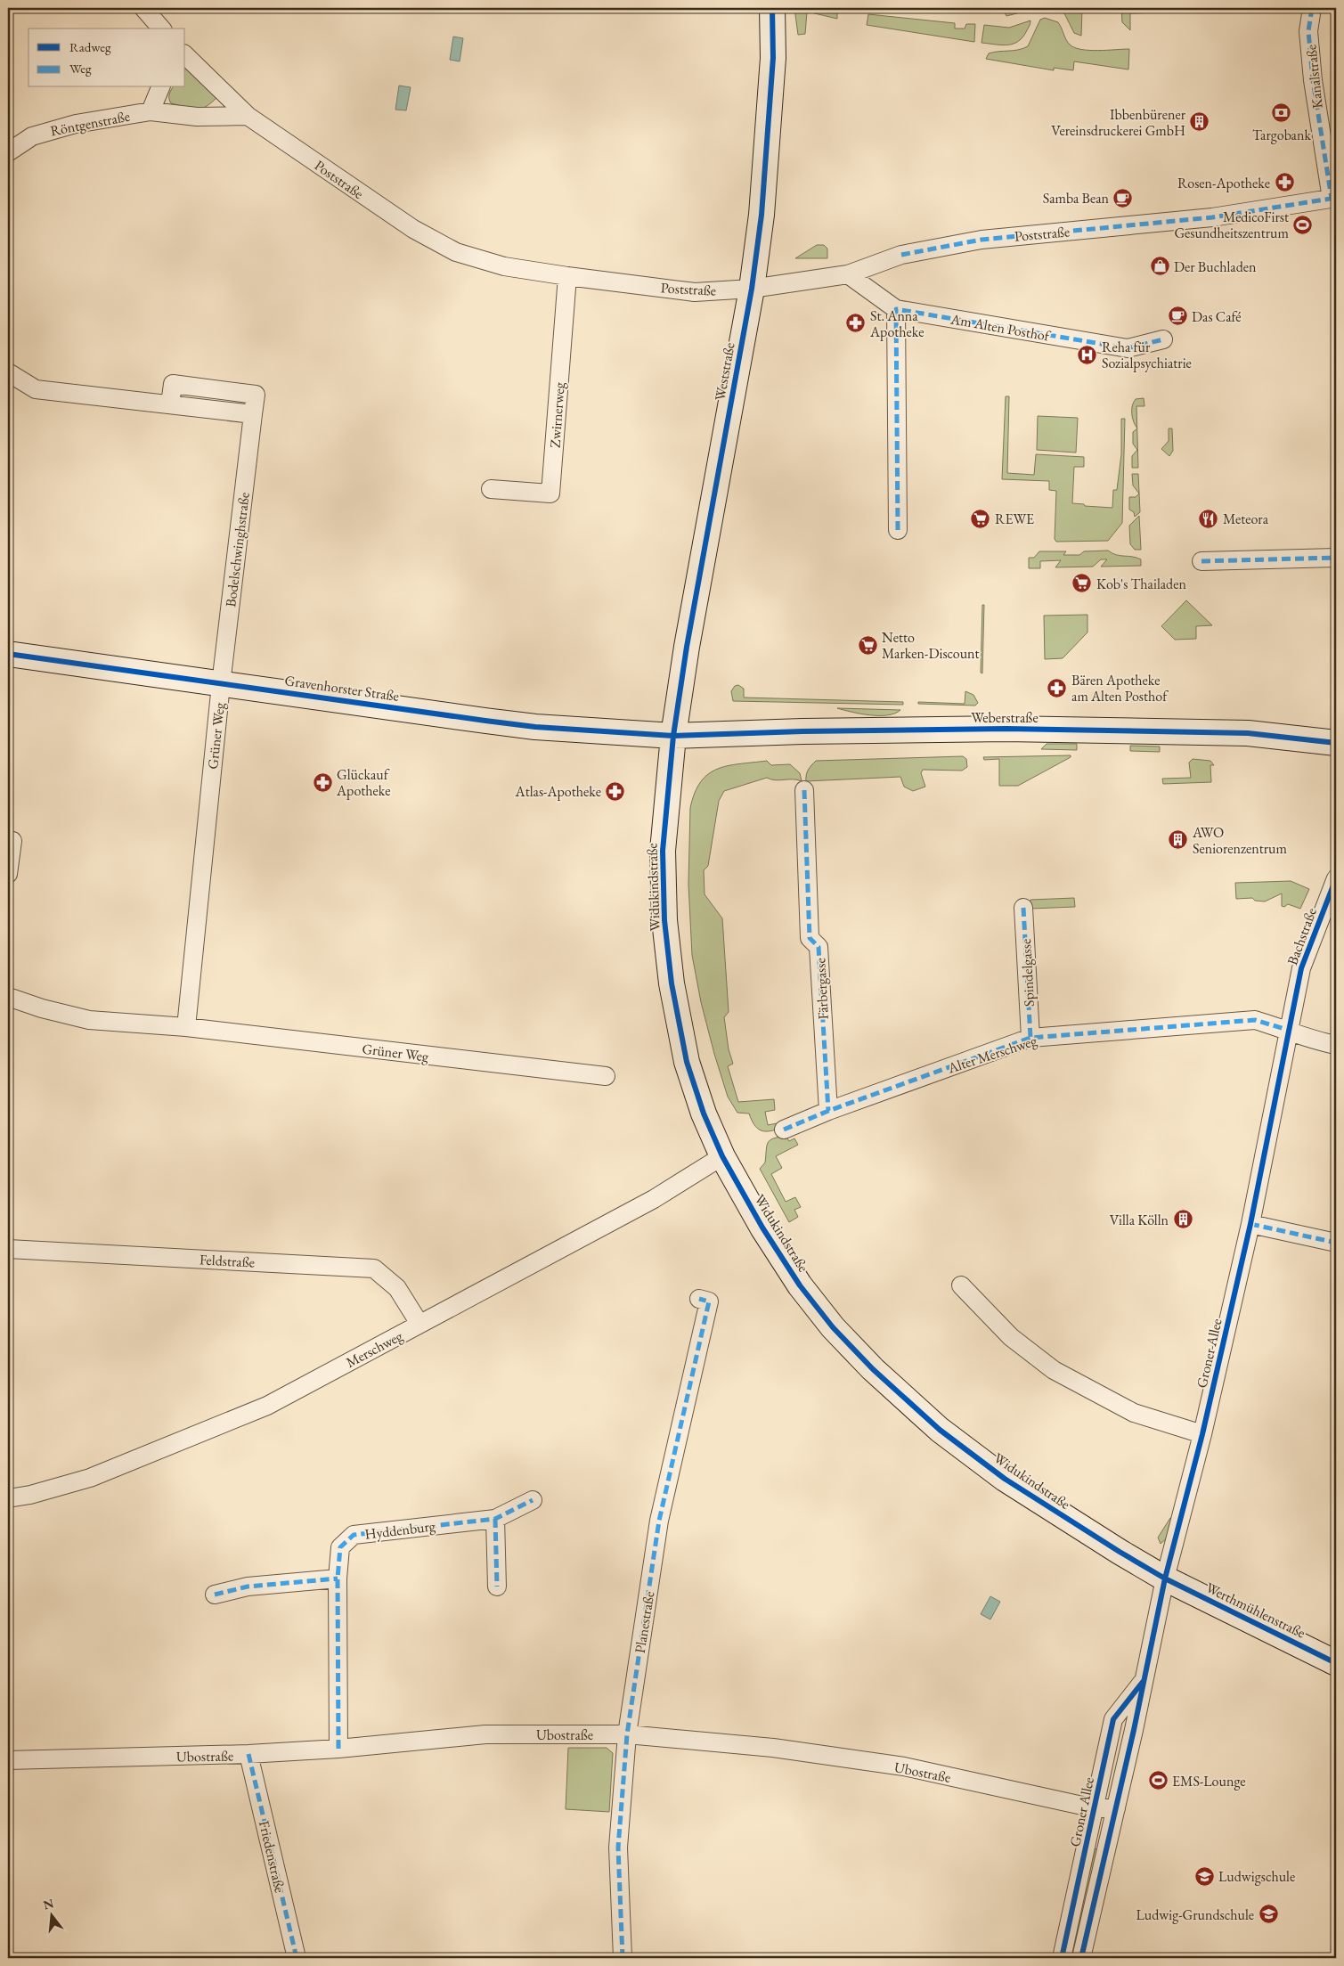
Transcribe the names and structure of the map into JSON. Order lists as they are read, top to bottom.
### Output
{
  "streets": {
    "main road": [
      "Weststraße",
      "Gravenhorster Straße",
      "Weberstraße",
      "Widukindstraße",
      "Werthmühlenstraße"
    ],
    "street": [
      "Kanalstraße",
      "Röntgenstraße",
      "Poststraße",
      "Am Alten Posthof",
      "Zwirnerweg",
      "Bodelschwinghstraße",
      "Grüner Weg",
      "Bachstraße",
      "Spindelgasse",
      "Färbergasse",
      "Alter Merschweg",
      "Feldstraße",
      "Merschweg",
      "Groner Allee",
      "Hyddenburg",
      "Planestraße",
      "Ubostraße",
      "Friedenstraße"
    ]
  },
  "crossings": [
    ["Kanalstraße", "Poststraße"],
    ["Röntgenstraße", "Poststraße"],
    ["Poststraße", "Am Alten Posthof"],
    ["Poststraße", "Weststraße"],
    ["Poststraße", "Zwirnerweg"],
    ["Weststraße", "Gravenhorster Straße"],
    ["Weststraße", "Weberstraße"],
    ["Weststraße", "Widukindstraße"],
    ["Bodelschwinghstraße", "Gravenhorster Straße"],
    ["Bodelschwinghstraße", "Grüner Weg"],
    ["Gravenhorster Straße", "Weberstraße"],
    ["Gravenhorster Straße", "Grüner Weg"],
    ["Gravenhorster Straße", "Widukindstraße"],
    ["Weberstraße", "Widukindstraße"],
    ["Widukindstraße", "Merschweg"],
    ["Widukindstraße", "Groner Allee"],
    ["Widukindstraße", "Werthmühlenstraße"],
    ["Bachstraße", "Alter Merschweg"],
    ["Bachstraße", "Groner Allee"],
    ["Spindelgasse", "Alter Merschweg"],
    ["Färbergasse", "Alter Merschweg"],
    ["Alter Merschweg", "Groner Allee"],
    ["Feldstraße", "Merschweg"],
    ["Groner Allee", "Werthmühlenstraße"],
    ["Groner Allee", "Ubostraße"],
    ["Hyddenburg", "Ubostraße"],
    ["Planestraße", "Ubostraße"],
    ["Ubostraße", "Friedenstraße"]
  ],
  "places": {
    "bank": ["Targobank"],
    "building": ["Ibbenbürener Vereinsdruckerei GmbH", "AWO Seniorenzentrum", "Villa Kölln"],
    "pharmacy": [
      "Rosen-Apotheke",
      "St. Anna Apotheke",
      "Bären Apotheke am Alten Posthof",
      "Glückauf Apotheke",
      "Atlas-Apotheke"
    ],
    "cafe": ["Samba Bean", "Das Café"],
    "sports": ["MedicoFirst Gesundheitszentrum", "EMS-Lounge"],
    "shop": ["Der Buchladen"],
    "hospital": ["Reha für Sozialpsychiatrie"],
    "supermarket": ["REWE", "Kob's Thailaden", "Netto Marken-Discount"],
    "restaurant": ["Meteora"],
    "school or university": ["Ludwigschule", "Ludwig-Grundschule"]
  },
  "legend": ["Radweg", "Weg"],
  "north": "top"
}
